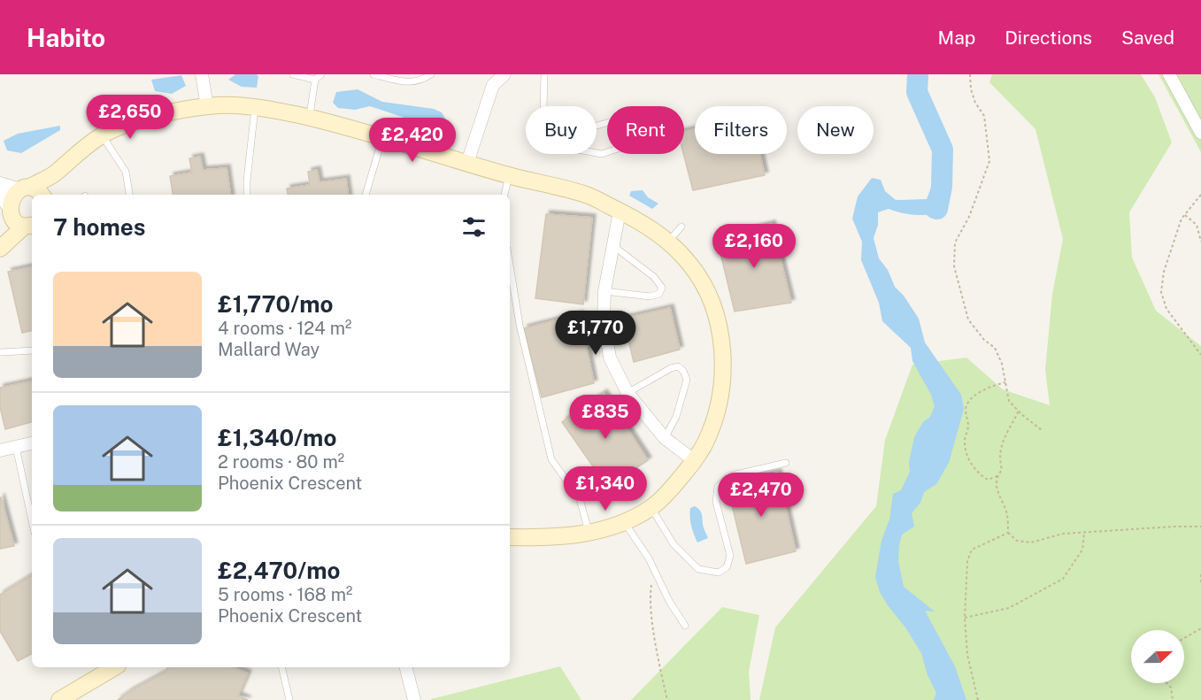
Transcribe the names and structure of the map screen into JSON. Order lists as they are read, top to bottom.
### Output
{
  "north": "right",
  "page": {
    "header": "Habito",
    "nav": ["Map", "Directions", "Saved"],
    "price": [
      "£2,650",
      "£2,420",
      "£2,160",
      "£1,770",
      "£835",
      "£1,340",
      "£2,470"
    ],
    "chip": [
      "Buy",
      "Rent",
      "Filters",
      "New"
    ],
    "heading": "7 homes",
    "list": [
      {
        "name": "£1,770/mo",
        "note": "4 rooms · 124 m² · Mallard Way"
      },
      {
        "name": "£1,340/mo",
        "note": "2 rooms · 80 m² · Phoenix Crescent"
      },
      {
        "name": "£2,470/mo",
        "note": "5 rooms · 168 m² · Phoenix Crescent"
      }
    ]
  }
}
